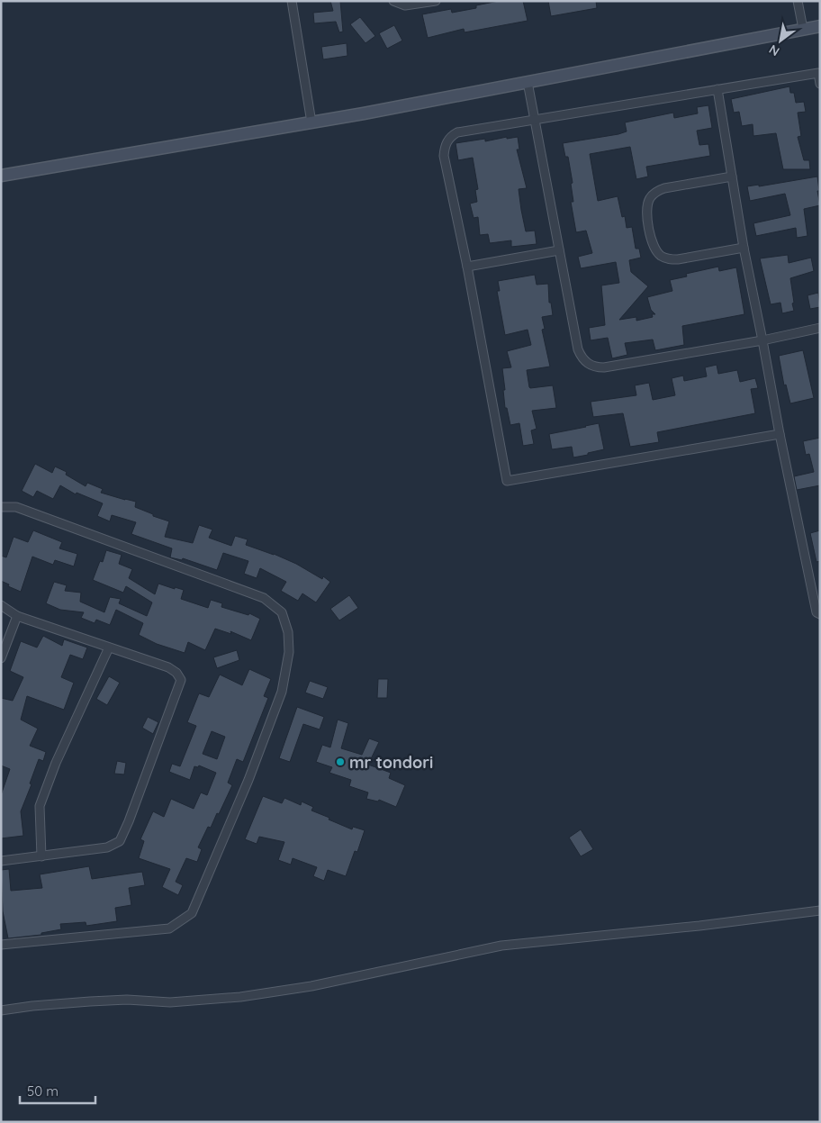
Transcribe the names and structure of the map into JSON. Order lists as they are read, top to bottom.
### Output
{
  "places": ["mr tondori"],
  "scale_bar": "50 m",
  "north": "bottom left"
}
